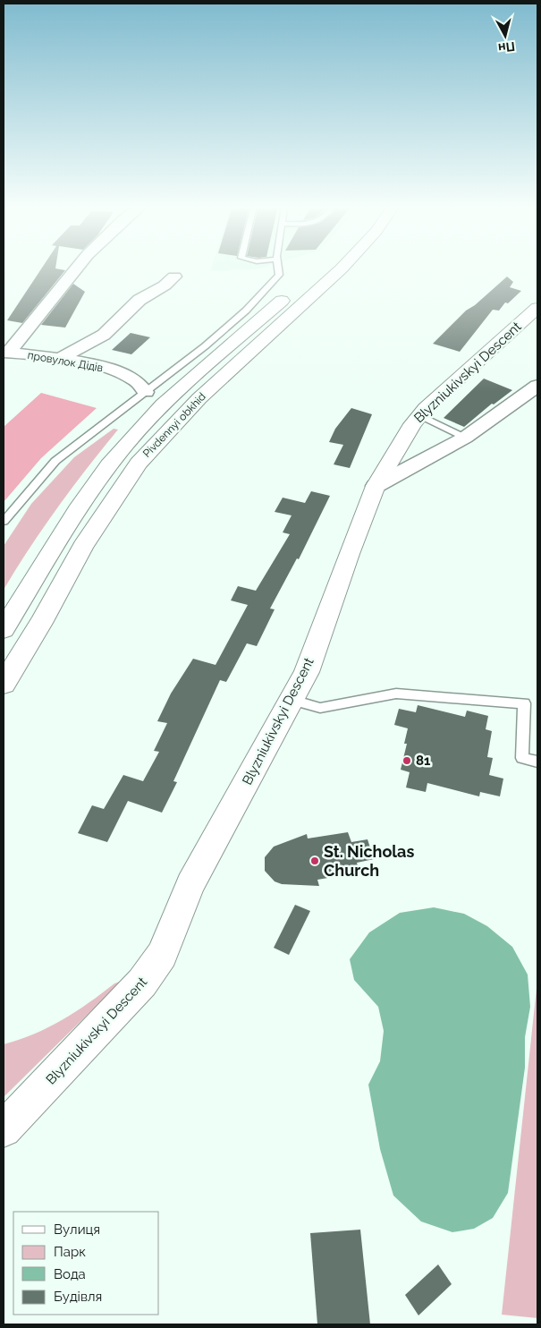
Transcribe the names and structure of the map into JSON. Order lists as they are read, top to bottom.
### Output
{
  "streets": {
    "main road": ["Blyzniukivskyi Descent", "Pivdennyi obkhid"],
    "street": ["провулок Дідів"]
  },
  "places": ["81", "St. Nicholas Church"],
  "legend": [
    "Вулиця",
    "Парк",
    "Вода",
    "Будівля"
  ],
  "north": "bottom"
}
